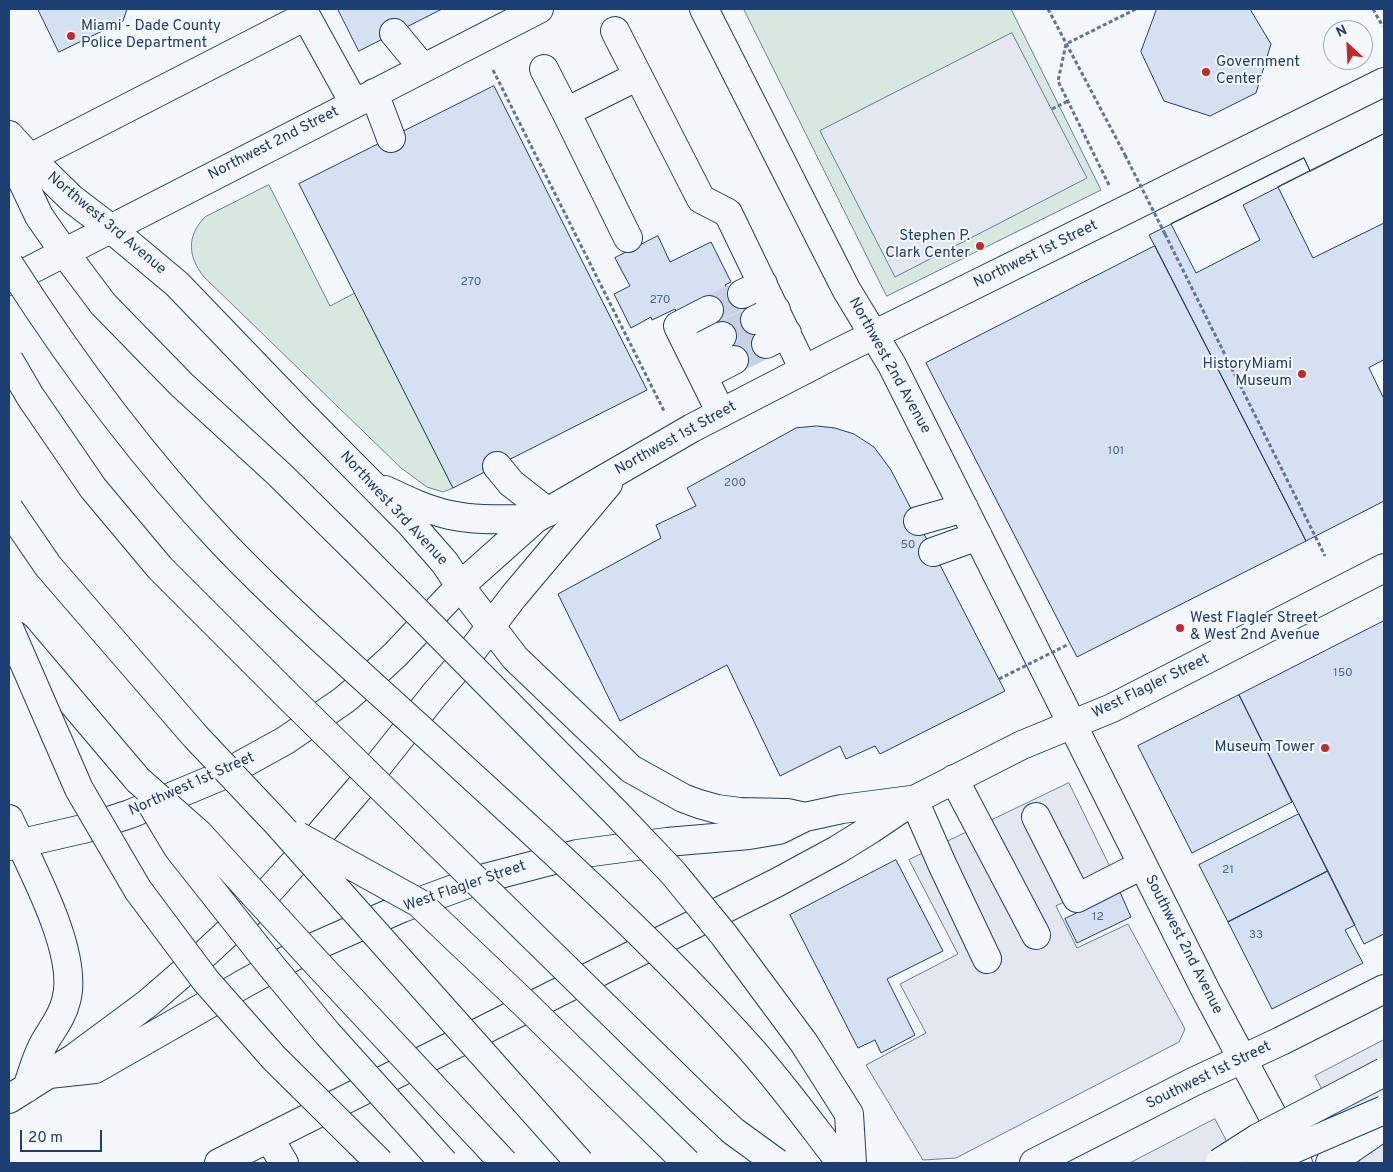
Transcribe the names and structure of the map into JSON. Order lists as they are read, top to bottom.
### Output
{
  "streets": {
    "main road": [
      "Northwest 2nd Street",
      "Northwest 3rd Avenue",
      "Northwest 1st Street",
      "Northwest 2nd Avenue",
      "West Flagler Street",
      "Southwest 2nd Avenue",
      "Southwest 1st Street"
    ]
  },
  "crossings": [
    ["Northwest 2nd Street", "Northwest 3rd Avenue"],
    ["Northwest 3rd Avenue", "Northwest 1st Street"],
    ["Northwest 3rd Avenue", "West Flagler Street"],
    ["Northwest 1st Street", "Northwest 2nd Avenue"],
    ["Northwest 2nd Avenue", "West Flagler Street"],
    ["Northwest 2nd Avenue", "Southwest 2nd Avenue"],
    ["West Flagler Street", "Southwest 2nd Avenue"],
    ["Southwest 2nd Avenue", "Southwest 1st Street"]
  ],
  "places": [
    "Miami - Dade County Police Department",
    "Government Center",
    "Stephen P. Clark Center",
    "HistoryMiami Museum",
    "West Flagler Street & West 2nd Avenue",
    "Museum Tower"
  ],
  "house_numbers": [
    "270",
    "270",
    "101",
    "200",
    "50",
    "150",
    "21",
    "12",
    "33"
  ],
  "scale_bar": "20 m",
  "north": "top left"
}
